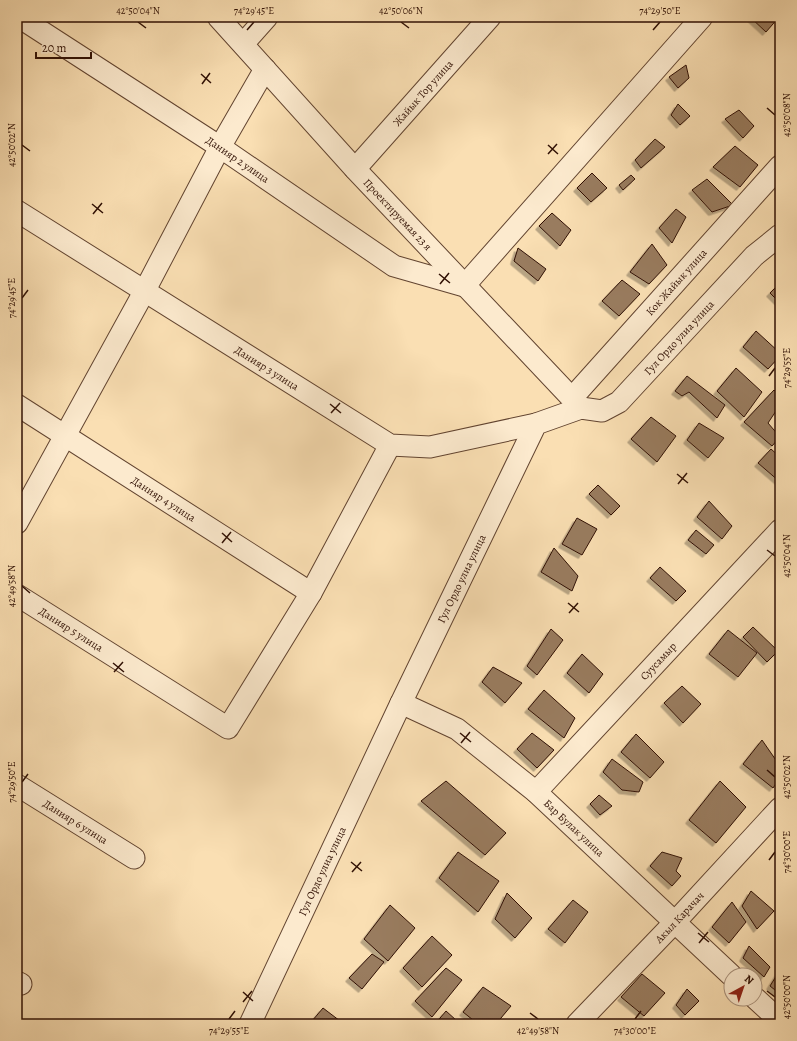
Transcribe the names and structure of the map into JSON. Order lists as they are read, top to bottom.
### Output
{
  "streets": {
    "street": [
      "Жайык Тор улица",
      "Данияр 2 улица",
      "Проектируемая 23 я",
      "Кок Жайык улица",
      "Гул Ордо улиа улица",
      "Данияр 3 улица",
      "Данияр 4 улица",
      "Данияр 5 улица",
      "Суусамыр",
      "Данияр 6 улица",
      "Бар Булак улица",
      "Акыл Карачач"
    ]
  },
  "crossings": [
    ["Жайык Тор улица", "Проектируемая 23 я"],
    ["Данияр 2 улица", "Проектируемая 23 я"],
    ["Проектируемая 23 я", "Кок Жайык улица"],
    ["Проектируемая 23 я", "Гул Ордо улиа улица"],
    ["Кок Жайык улица", "Гул Ордо улиа улица"],
    ["Гул Ордо улиа улица", "Данияр 3 улица"],
    ["Гул Ордо улиа улица", "Бар Булак улица"],
    ["Данияр 4 улица", "Данияр 5 улица"],
    ["Суусамыр", "Бар Булак улица"],
    ["Бар Булак улица", "Акыл Карачач"]
  ],
  "scale_bar": "20 m",
  "north": "top right",
  "coordinates": [
    "42°50'04\"N",
    "74°29'45\"E",
    "42°50'06\"N",
    "74°29'50\"E",
    "42°50'08\"N",
    "42°50'02\"N",
    "74°29'55\"E",
    "42°49'58\"N",
    "74°30'00\"E",
    "42°50'00\"N"
  ]
}
